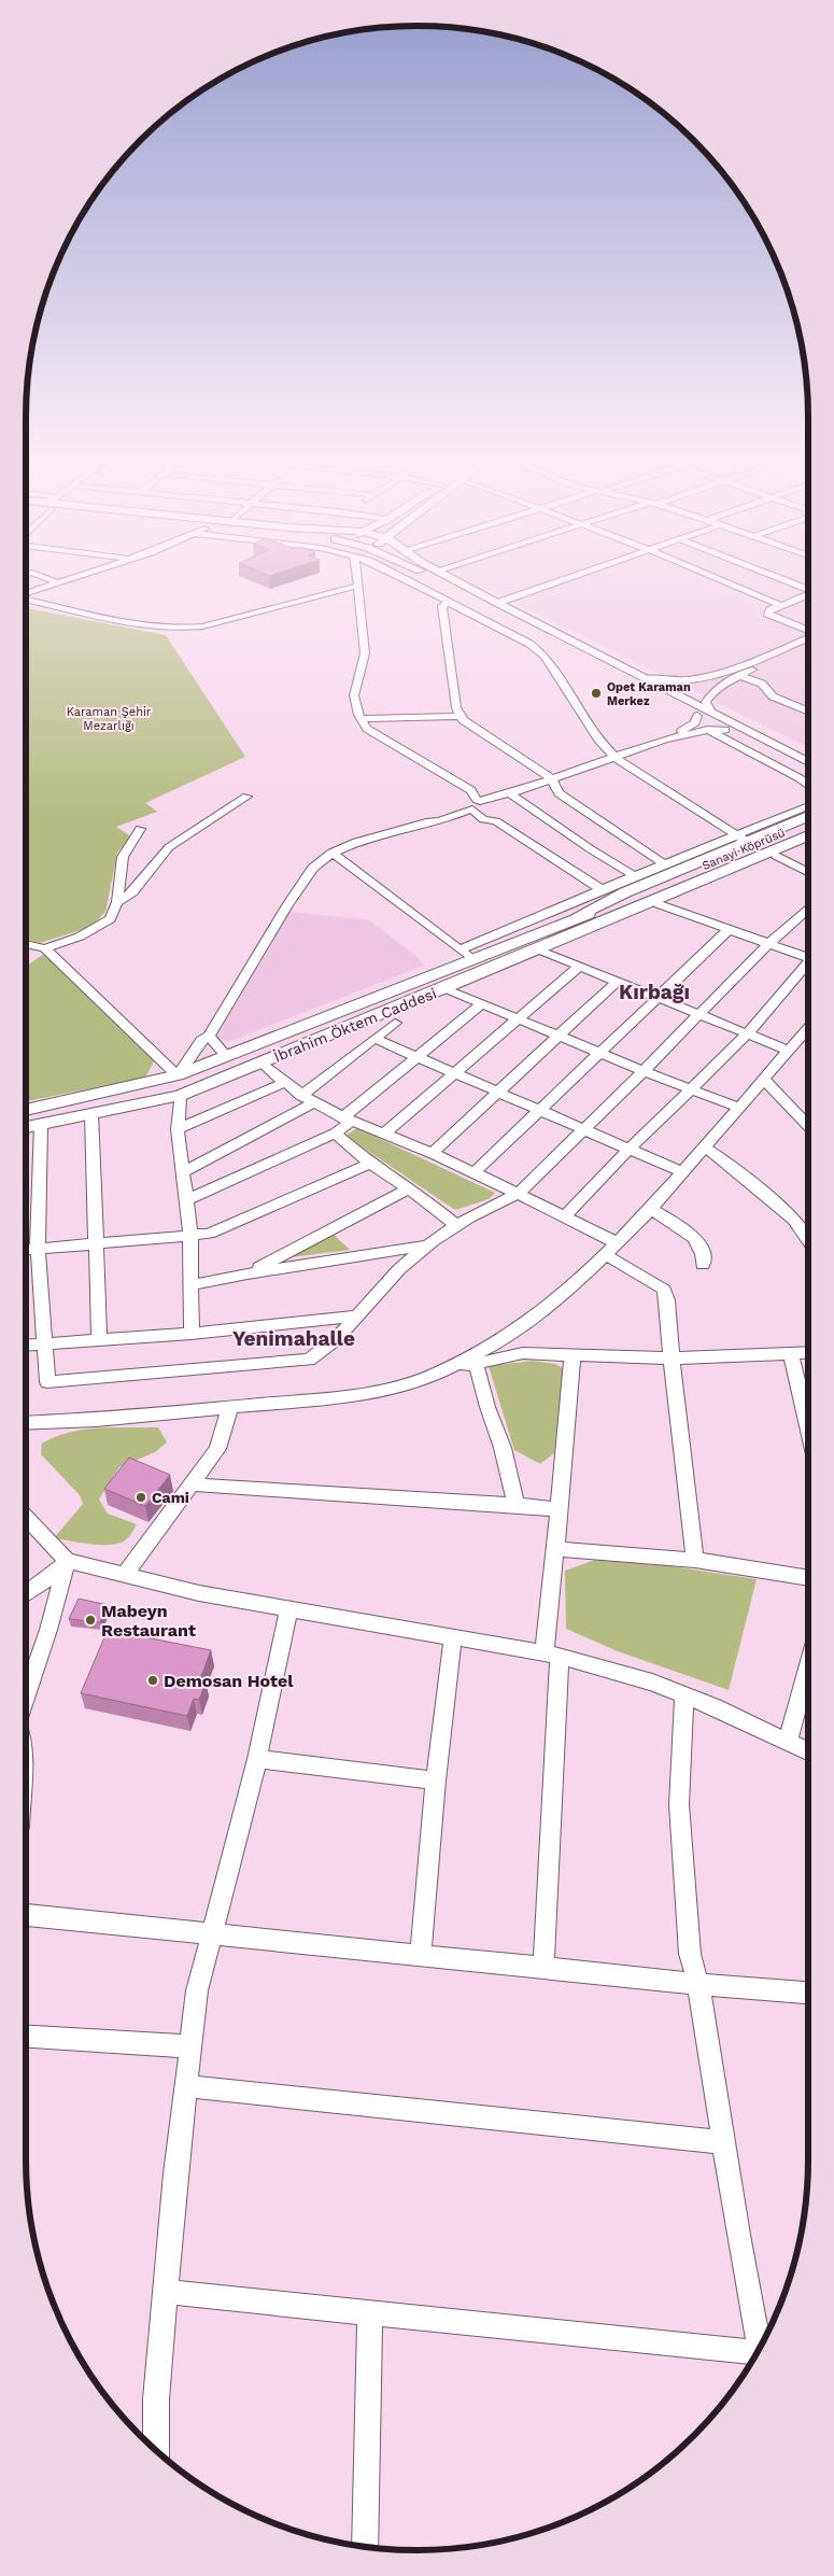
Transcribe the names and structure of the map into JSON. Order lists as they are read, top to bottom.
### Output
{
  "streets": {
    "main road": ["Sanayi Köprüsü", "İbrahim Öktem Caddesi"]
  },
  "crossings": [
    ["Sanayi Köprüsü", "İbrahim Öktem Caddesi"]
  ],
  "districts": ["Kırbağı", "Yenimahalle"],
  "parks": ["Karaman Şehir Mezarlığı"],
  "places": [
    "Opet Karaman Merkez",
    "Cami",
    "Mabeyn Restaurant",
    "Demosan Hotel"
  ]
}
